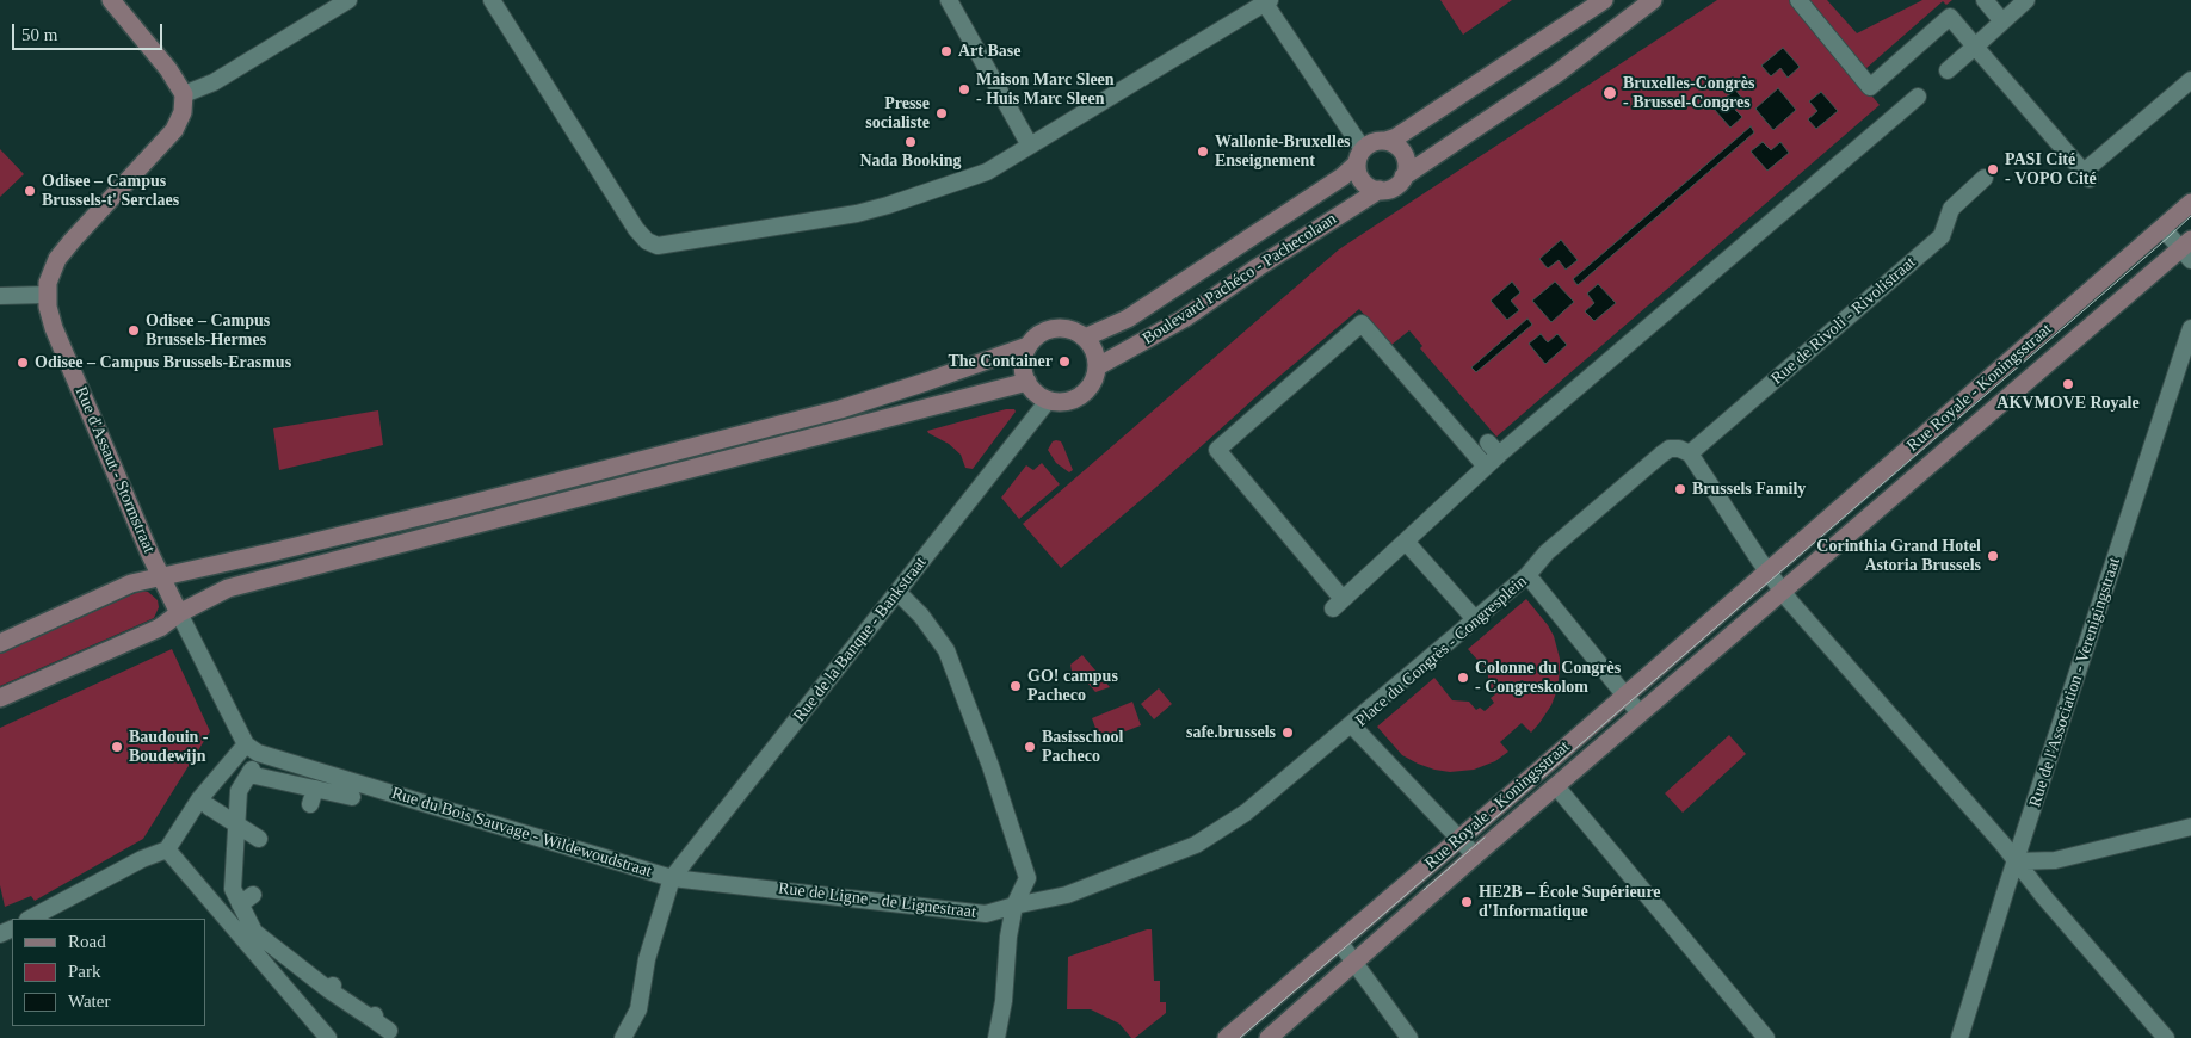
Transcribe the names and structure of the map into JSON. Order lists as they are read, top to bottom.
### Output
{
  "streets": {
    "street": [
      "Boulevard Pachéco - Pachecolaan",
      "Rue de Rivoli - Rivolistraat",
      "Rue Royale - Koningsstraat",
      "Rue d'Assaut - Stormstraat",
      "Rue de la Banque - Bankstraat",
      "Place du Congrès - Congresplein",
      "Rue de l'Association - Verenigingstraat",
      "Rue du Bois Sauvage - Wildewoudstraat",
      "Rue de Ligne - de Lignestraat"
    ]
  },
  "crossings": [
    ["Boulevard Pachéco - Pachecolaan", "Rue de la Banque - Bankstraat"],
    ["Rue Royale - Koningsstraat", "Place du Congrès - Congresplein"],
    ["Rue de la Banque - Bankstraat", "Rue du Bois Sauvage - Wildewoudstraat"],
    ["Rue de la Banque - Bankstraat", "Rue de Ligne - de Lignestraat"],
    ["Place du Congrès - Congresplein", "Rue de Ligne - de Lignestraat"],
    ["Rue du Bois Sauvage - Wildewoudstraat", "Rue de Ligne - de Lignestraat"]
  ],
  "places": [
    "Art Base",
    "Maison Marc Sleen - Huis Marc Sleen",
    "Bruxelles-Congrès - Brussel-Congres",
    "Presse socialiste",
    "Nada Booking",
    "Wallonie-Bruxelles Enseignement",
    "PASI Cité - VOPO Cité",
    "Odisee – Campus Brussels-t' Serclaes",
    "Odisee – Campus Brussels-Hermes",
    "The Container",
    "Odisee – Campus Brussels-Erasmus",
    "AKVMOVE Royale",
    "Brussels Family",
    "Corinthia Grand Hotel Astoria Brussels",
    "Colonne du Congrès - Congreskolom",
    "GO! campus Pacheco",
    "safe.brussels",
    "Baudouin - Boudewijn",
    "Basisschool Pacheco",
    "HE2B – École Supérieure d'Informatique"
  ],
  "legend": ["Road", "Park", "Water"],
  "scale_bar": "50 m"
}
